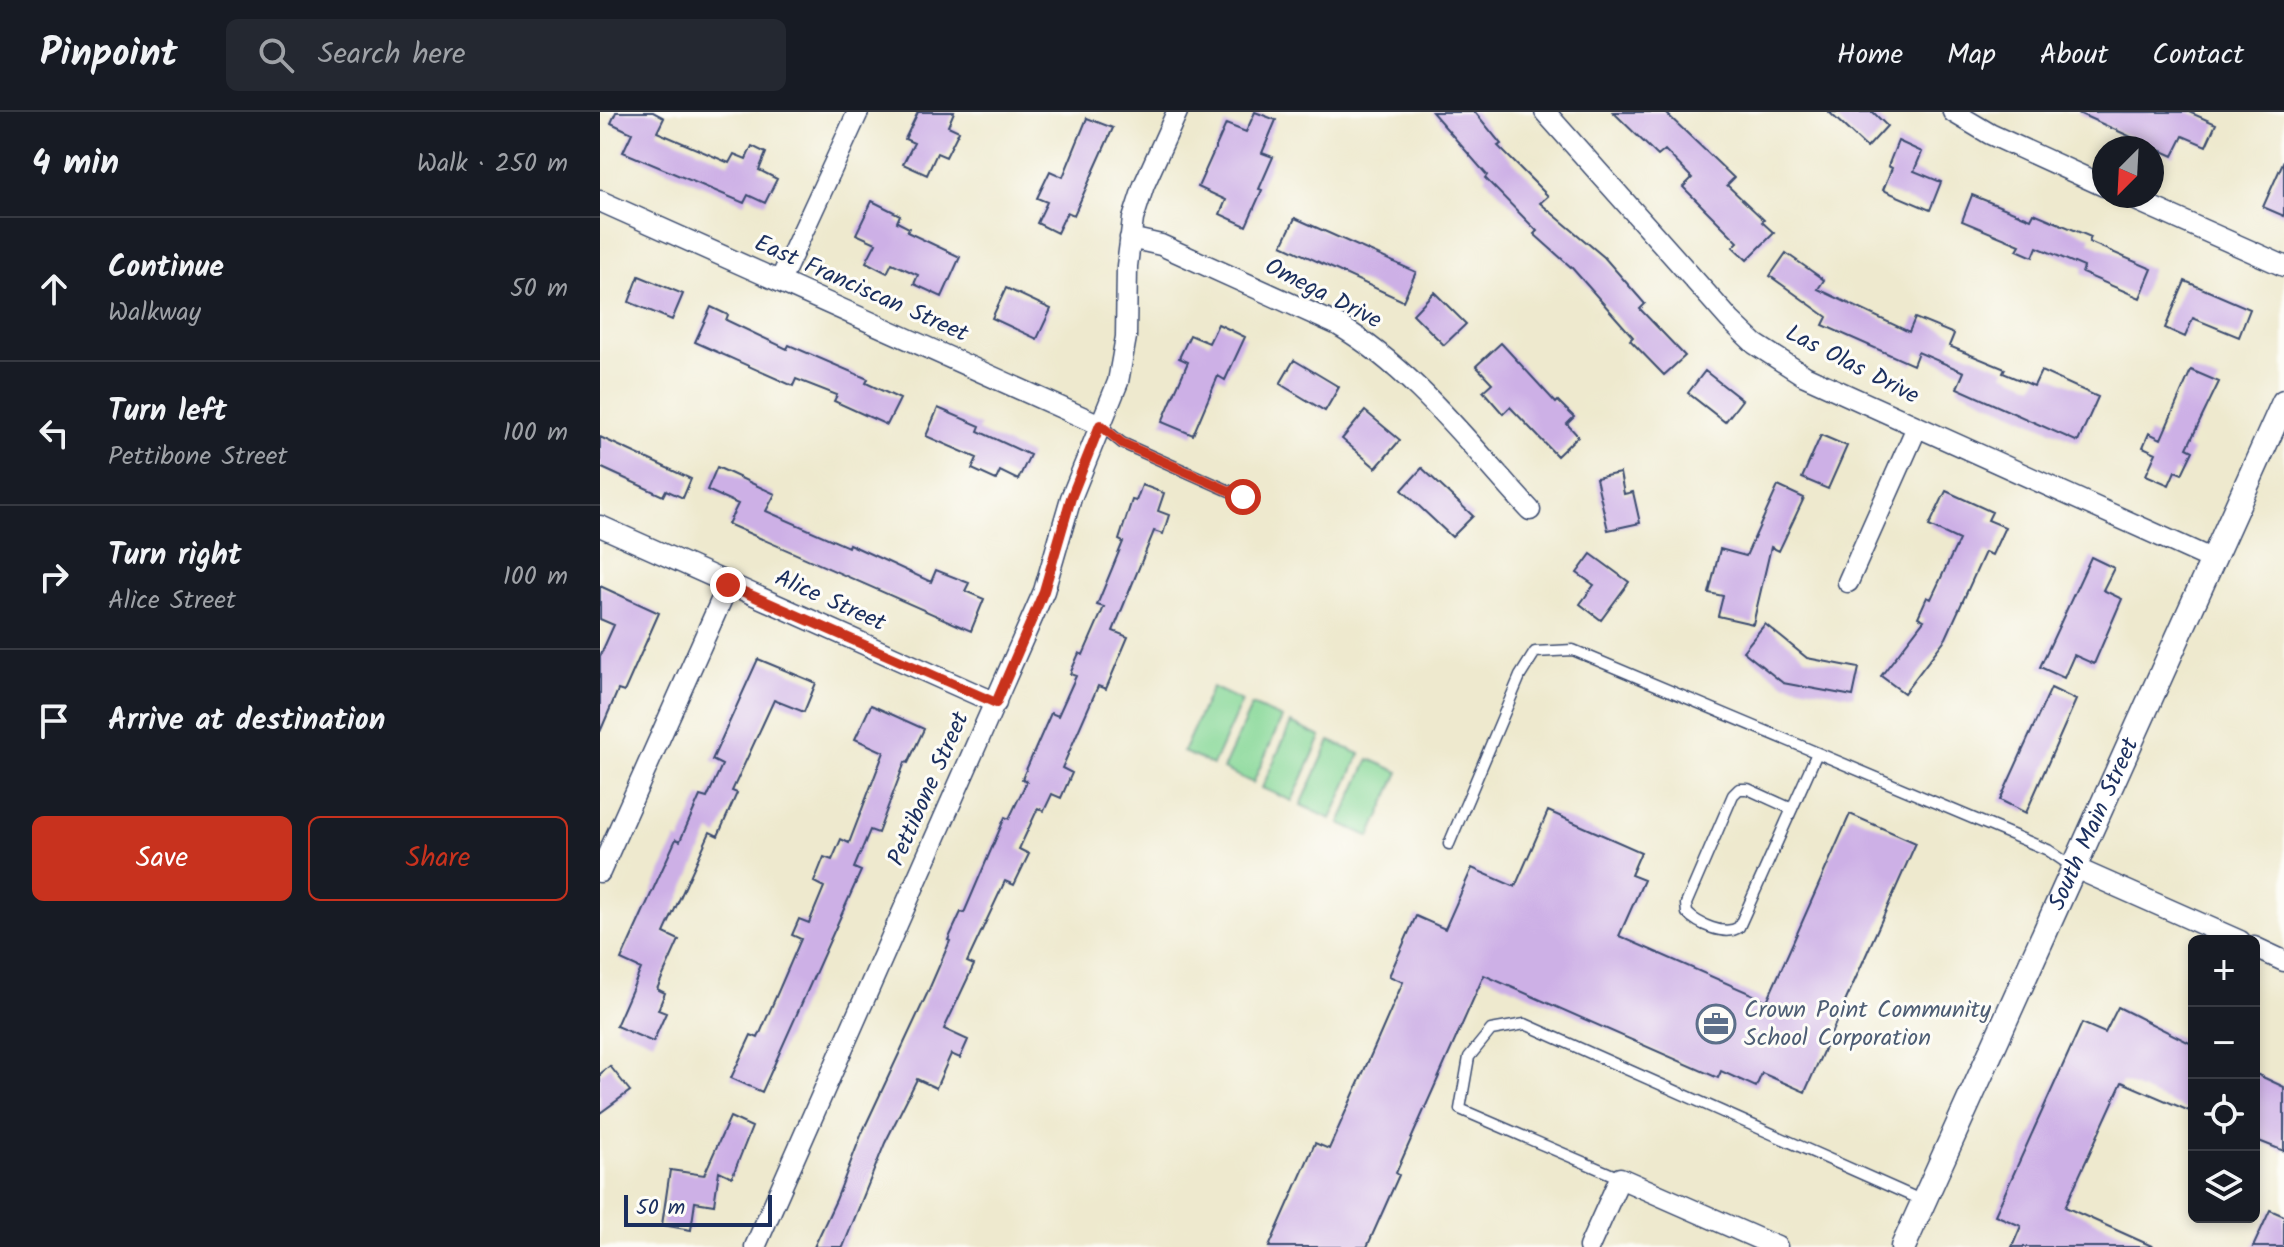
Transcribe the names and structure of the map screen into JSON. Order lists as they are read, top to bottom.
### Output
{
  "streets": {
    "street": [
      "East Franciscan Street",
      "Omega Drive",
      "Las Olas Drive",
      "Alice Street",
      "Pettibone Street",
      "South Main Street"
    ]
  },
  "crossings": [
    ["East Franciscan Street", "Pettibone Street"],
    ["Omega Drive", "Pettibone Street"],
    ["Las Olas Drive", "South Main Street"],
    ["Alice Street", "Pettibone Street"]
  ],
  "places": {
    "office": ["Crown Point Community School Corporation"]
  },
  "scale_bar": "50 m",
  "north": "bottom left",
  "page": {
    "header": "Pinpoint",
    "search": "Search here",
    "nav": [
      "Home",
      "Map",
      "About",
      "Contact"
    ],
    "heading": ["4 min", "Walk · 250 m"],
    "list": [
      ["Continue", "Walkway", "50 m"],
      ["Turn left", "Pettibone Street", "100 m"],
      ["Turn right", "Alice Street", "100 m"],
      "Arrive at destination"
    ],
    "buttons": ["Save", "Share"],
    "map_buttons": ["+", "−"],
    "scale": "50 m"
  }
}
